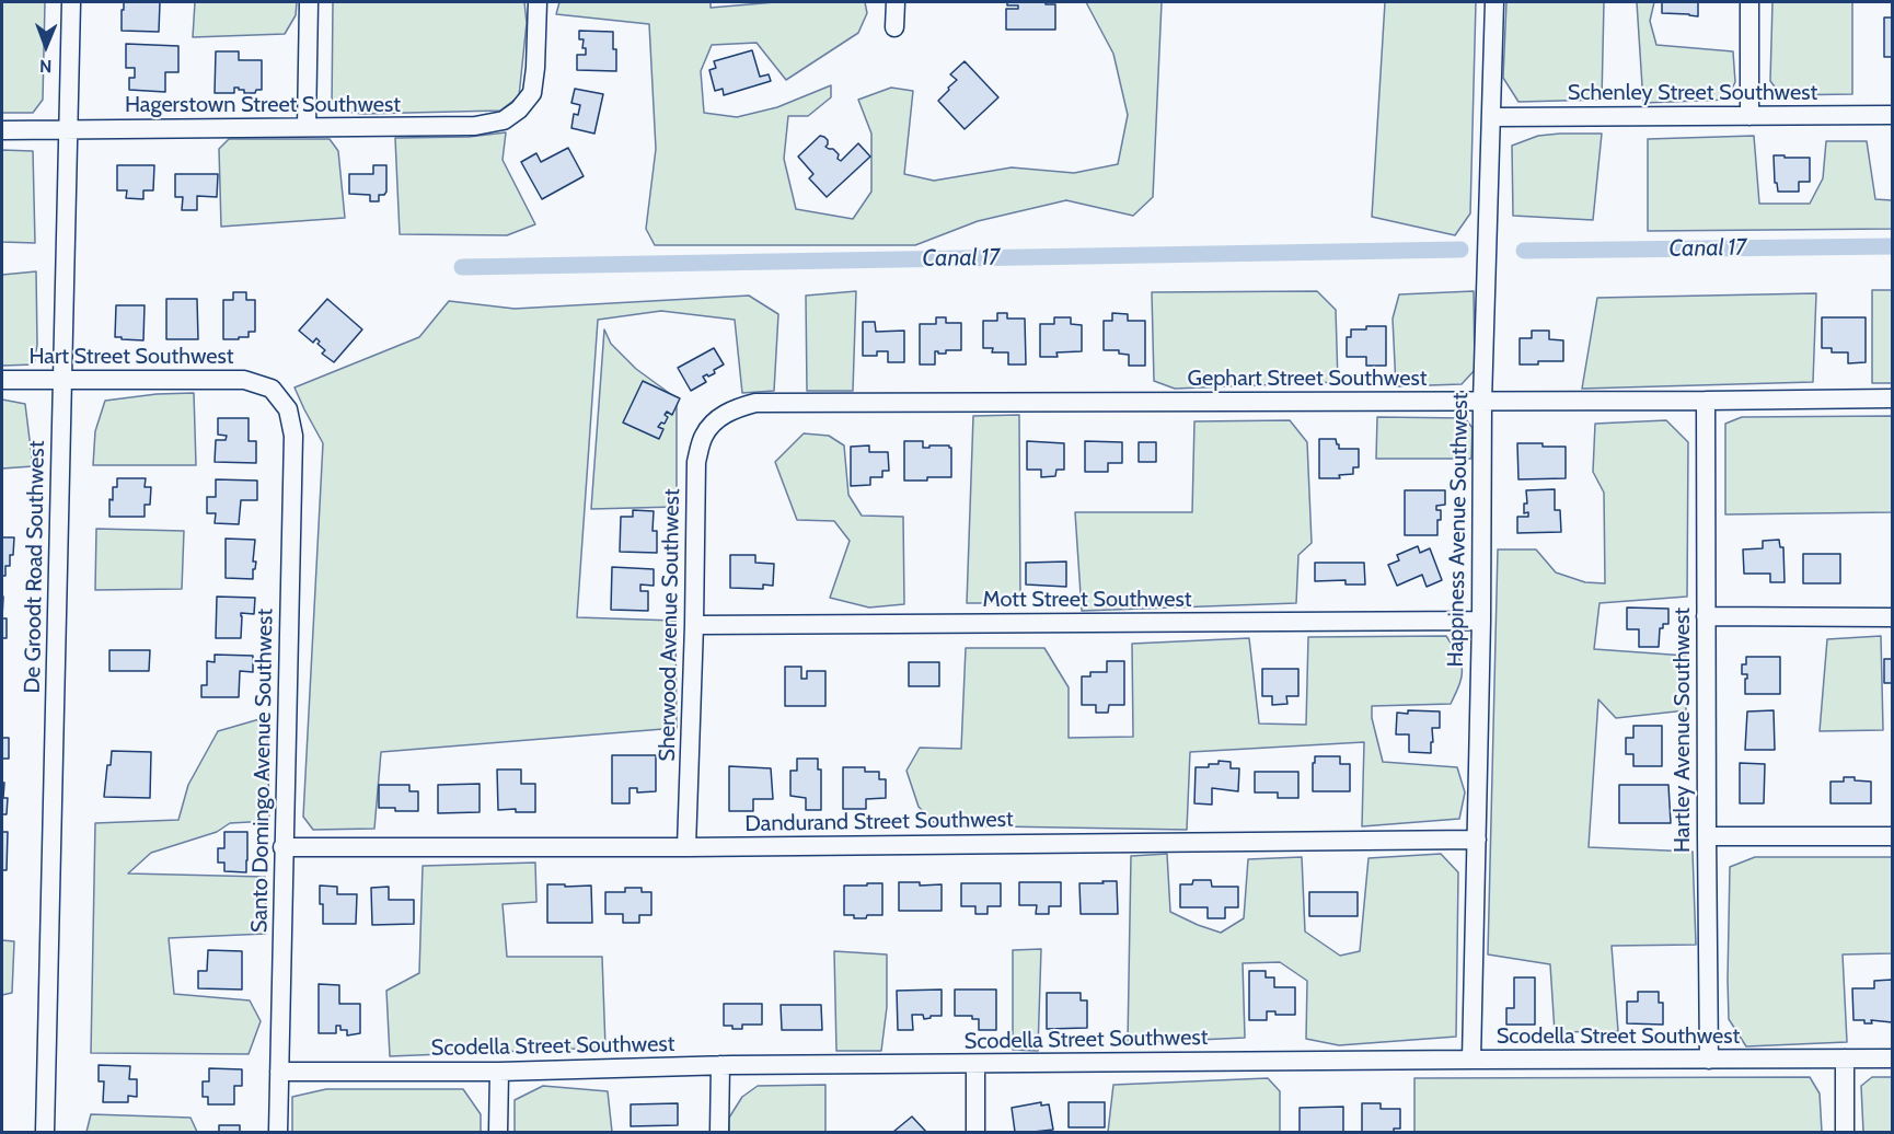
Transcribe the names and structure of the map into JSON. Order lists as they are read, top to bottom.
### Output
{
  "streets": {
    "street": [
      "Schenley Street Southwest",
      "Hagerstown Street Southwest",
      "Hart Street Southwest",
      "Gephart Street Southwest",
      "Happiness Avenue Southwest",
      "De Groodt Road Southwest",
      "Mott Street Southwest",
      "Sherwood Avenue Southwest",
      "Hartley Avenue Southwest",
      "Santo Domingo Avenue Southwest",
      "Dandurand Street Southwest",
      "Scodella Street Southwest"
    ]
  },
  "crossings": [
    ["Schenley Street Southwest", "Happiness Avenue Southwest"],
    ["Hagerstown Street Southwest", "De Groodt Road Southwest"],
    ["Hart Street Southwest", "De Groodt Road Southwest"],
    ["Hart Street Southwest", "Santo Domingo Avenue Southwest"],
    ["Gephart Street Southwest", "Happiness Avenue Southwest"],
    ["Gephart Street Southwest", "Sherwood Avenue Southwest"],
    ["Gephart Street Southwest", "Hartley Avenue Southwest"],
    ["Happiness Avenue Southwest", "Mott Street Southwest"],
    ["Happiness Avenue Southwest", "Dandurand Street Southwest"],
    ["Happiness Avenue Southwest", "Scodella Street Southwest"],
    ["Mott Street Southwest", "Sherwood Avenue Southwest"],
    ["Sherwood Avenue Southwest", "Dandurand Street Southwest"],
    ["Hartley Avenue Southwest", "Scodella Street Southwest"],
    ["Santo Domingo Avenue Southwest", "Dandurand Street Southwest"],
    ["Santo Domingo Avenue Southwest", "Scodella Street Southwest"]
  ],
  "water": ["Canal 17"],
  "north": "bottom"
}
